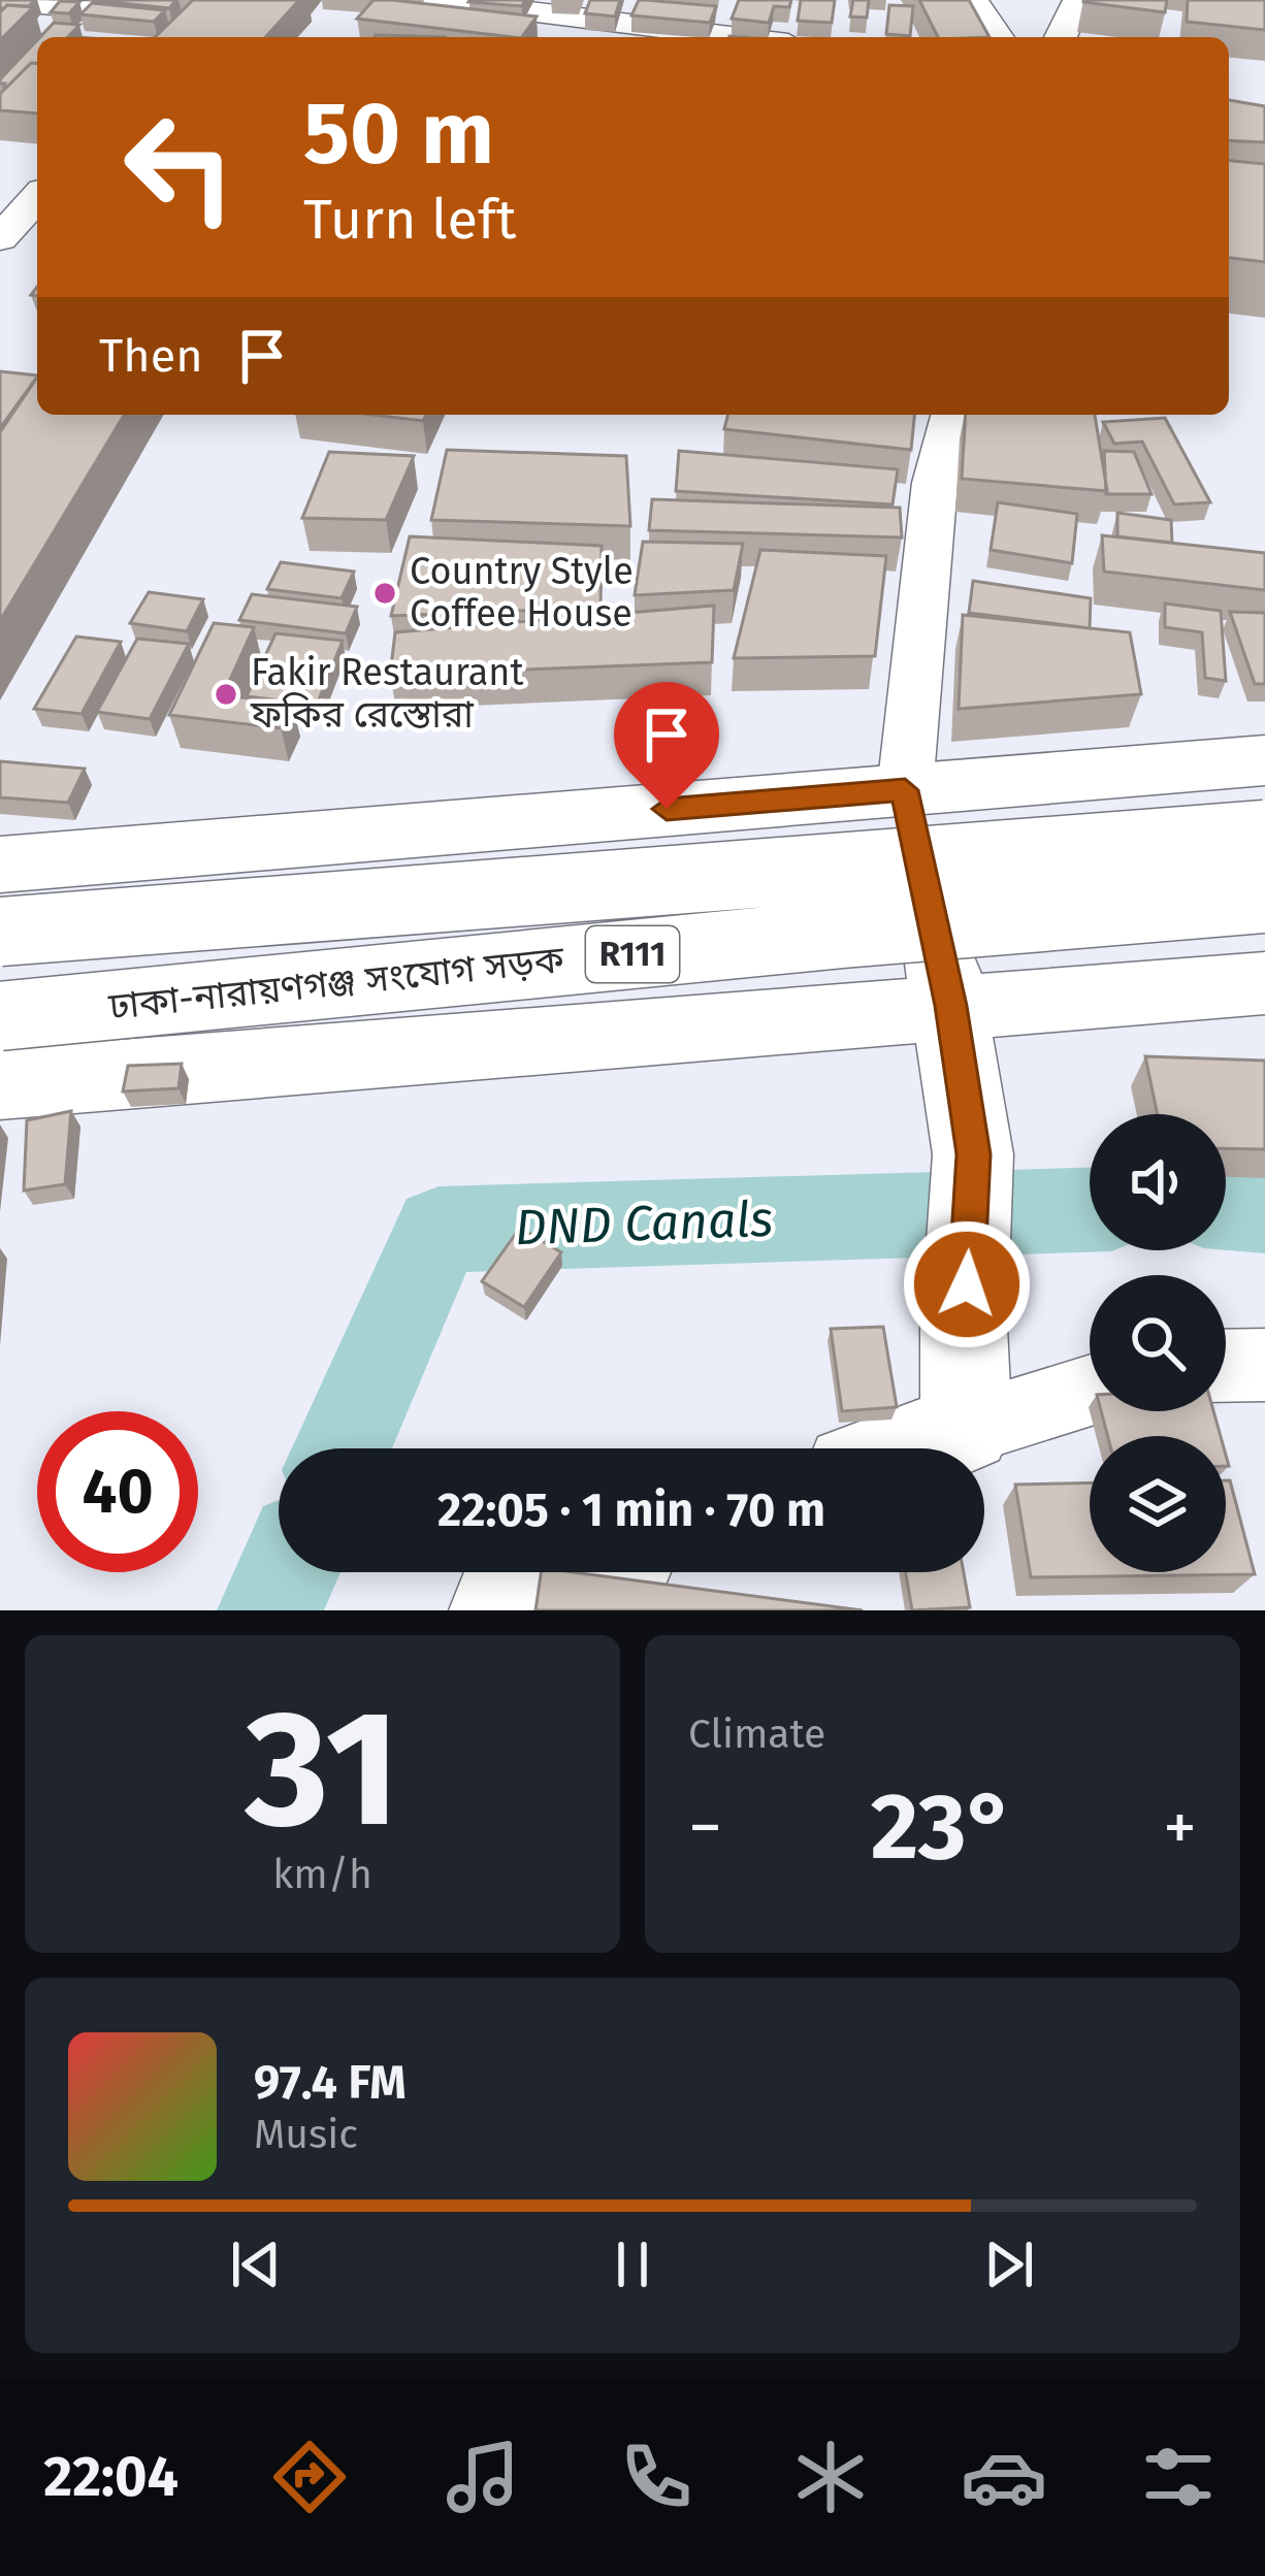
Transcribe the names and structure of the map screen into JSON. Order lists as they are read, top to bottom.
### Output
{
  "streets": {
    "street": ["R111", "ঢাকা-নারায়ণগঞ্জ সংযোগ সড়ক"]
  },
  "water": ["DND Canals"],
  "places": ["Country Style Coffee House", "Fakir Restaurant ফকির রেস্তোরা"],
  "page": {
    "turn": ["50 m", "Turn left"],
    "then": "Then",
    "limit": "40",
    "trip": "22:05 · 1 min · 70 m",
    "tile": [
      ["31", "km/h"],
      "Climate"
    ],
    "heat": ["−", "23°", "+"],
    "song": ["97.4 FM", "Music"],
    "tabs": "22:04"
  }
}
